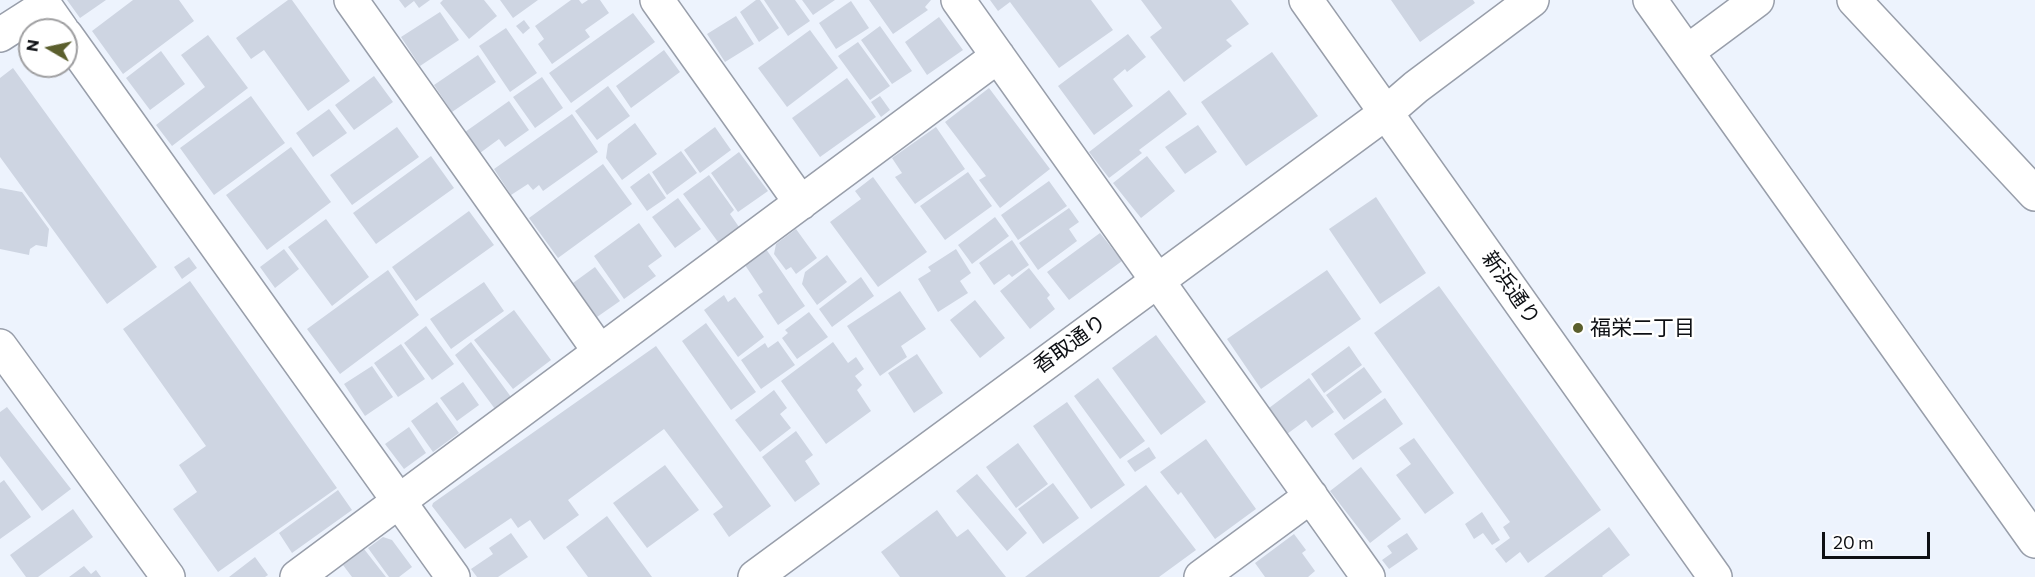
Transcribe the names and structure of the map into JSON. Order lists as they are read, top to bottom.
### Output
{
  "streets": {
    "street": ["新浜通り", "香取通り"]
  },
  "crossings": [
    ["新浜通り", "香取通り"]
  ],
  "places": ["福栄二丁目"],
  "scale_bar": "20 m",
  "north": "left"
}
